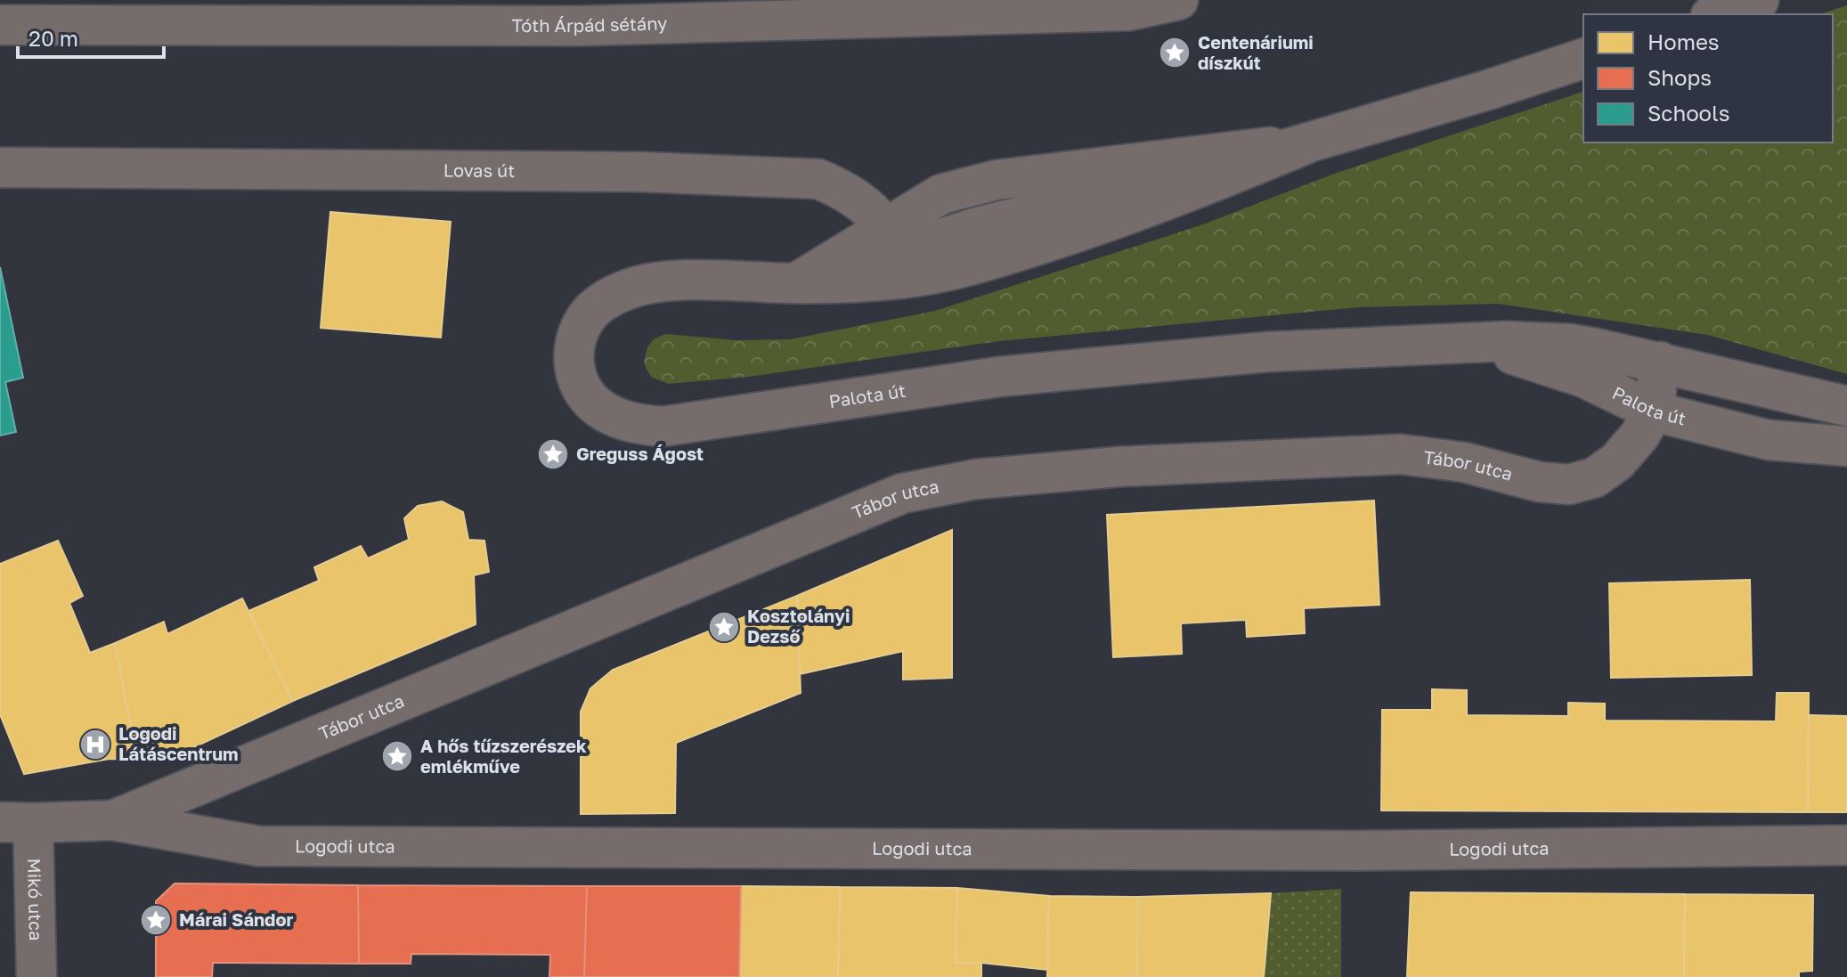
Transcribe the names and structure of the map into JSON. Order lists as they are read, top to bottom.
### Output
{
  "streets": {
    "street": [
      "Tóth Árpád sétány",
      "Lovas út",
      "Palota út",
      "Tábor utca",
      "Logodi utca",
      "Mikó utca"
    ]
  },
  "crossings": [
    ["Lovas út", "Palota út"],
    ["Palota út", "Tábor utca"],
    ["Tábor utca", "Logodi utca"],
    ["Logodi utca", "Mikó utca"]
  ],
  "places": {
    "place": [
      "Centenáriumi díszkút",
      "Greguss Ágost",
      "Kosztolányi Dezső",
      "A hős tűzszerészek emlékműve",
      "Márai Sándor"
    ],
    "hospital": ["Logodi Látáscentrum"]
  },
  "legend": ["Homes", "Shops", "Schools"],
  "scale_bar": "20 m"
}
